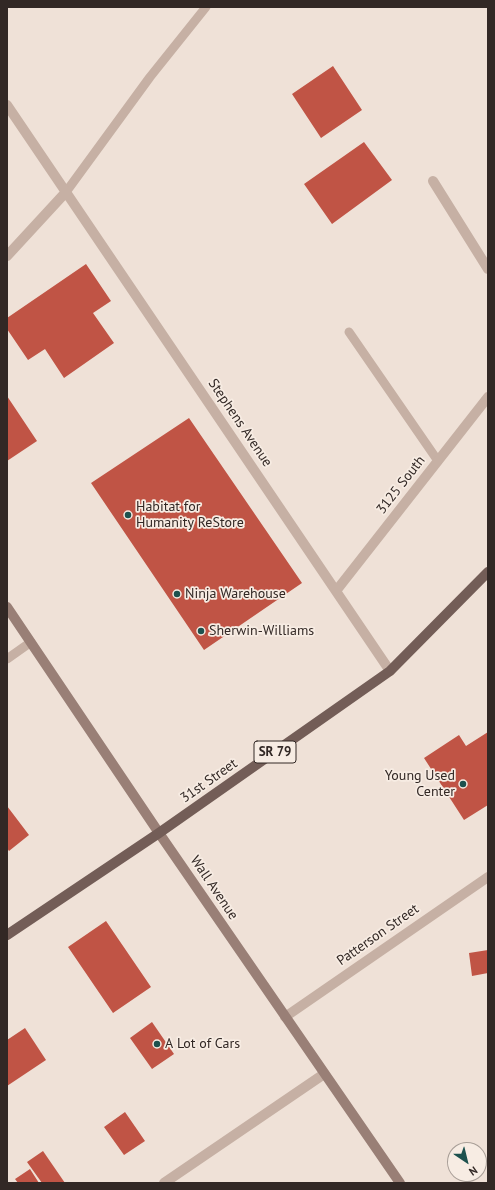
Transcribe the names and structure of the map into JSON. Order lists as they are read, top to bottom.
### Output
{
  "streets": {
    "main road": ["SR 79", "31st Street", "Wall Avenue"],
    "street": ["Stephens Avenue", "3125 South", "Patterson Street"]
  },
  "crossings": [
    ["Stephens Avenue", "3125 South"],
    ["Stephens Avenue", "31st Street"],
    ["31st Street", "Wall Avenue"],
    ["Wall Avenue", "Patterson Street"]
  ],
  "places": [
    "Habitat for Humanity ReStore",
    "Ninja Warehouse",
    "Sherwin-Williams",
    "Young Used Center",
    "A Lot of Cars"
  ],
  "north": "bottom right"
}
